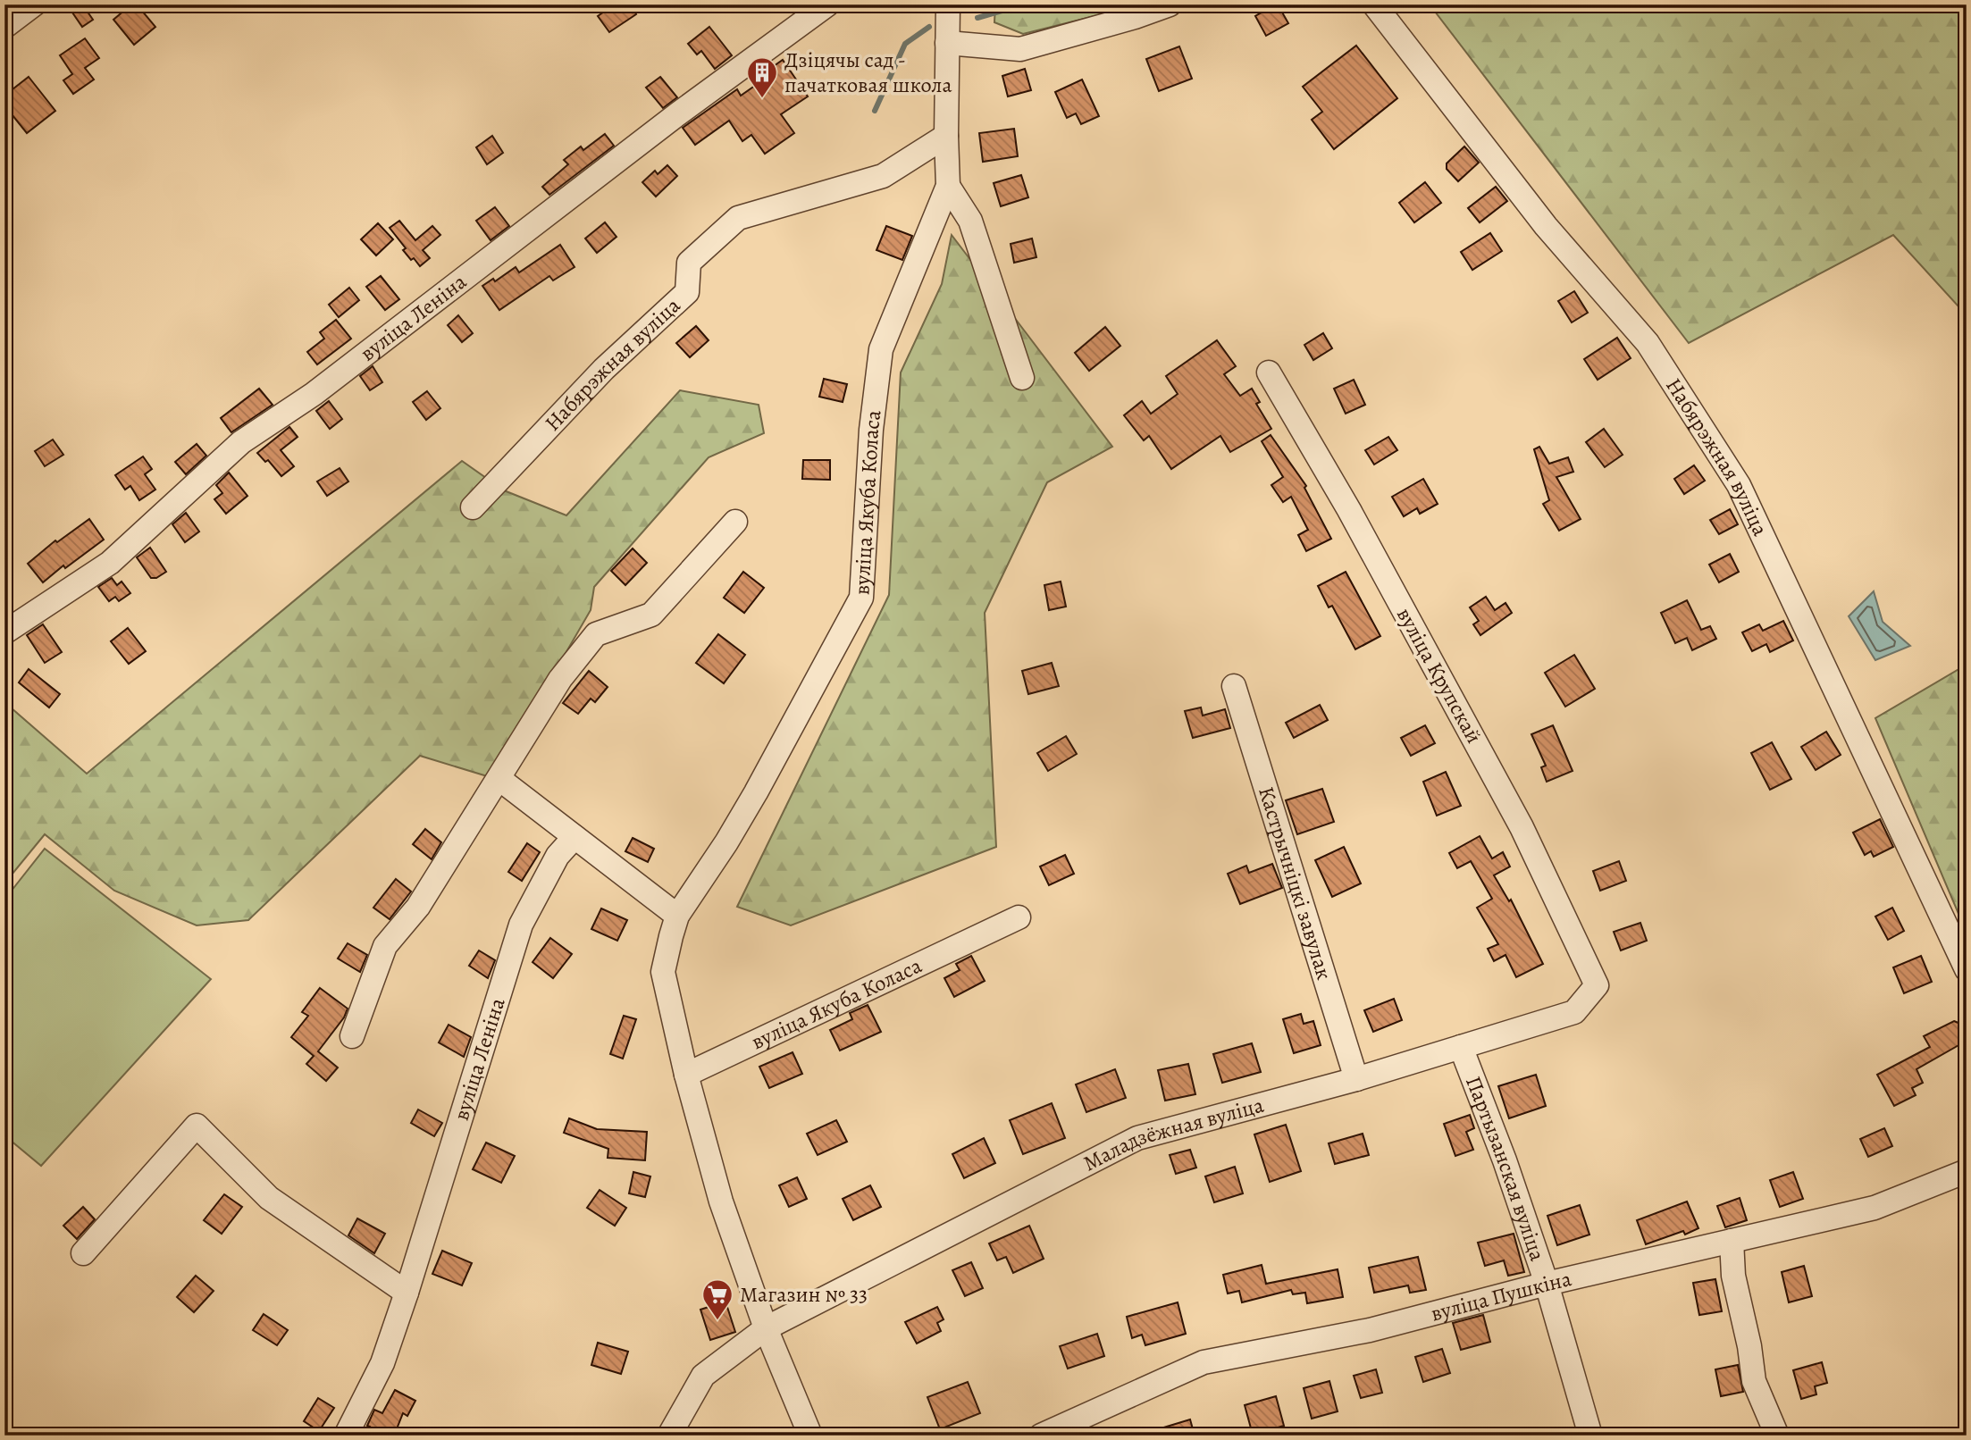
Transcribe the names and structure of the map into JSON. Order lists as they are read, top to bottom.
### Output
{
  "streets": {
    "street": [
      "вуліца Леніна",
      "Набярэжная вуліца",
      "вуліца Якуба Коласа",
      "вуліца Крупскай",
      "Кастрычніцкі завулак",
      "Маладзёжная вуліца",
      "Партызанская вуліца",
      "вуліца Пушкіна"
    ]
  },
  "crossings": [
    ["Набярэжная вуліца", "вуліца Якуба Коласа"],
    ["вуліца Якуба Коласа", "Маладзёжная вуліца"],
    ["вуліца Крупскай", "Маладзёжная вуліца"],
    ["Кастрычніцкі завулак", "Маладзёжная вуліца"],
    ["Маладзёжная вуліца", "Партызанская вуліца"],
    ["Партызанская вуліца", "вуліца Пушкіна"]
  ],
  "places": {
    "building": ["Дзіцячы сад - пачатковая школа"],
    "supermarket": ["Магазин № 33"]
  }
}
